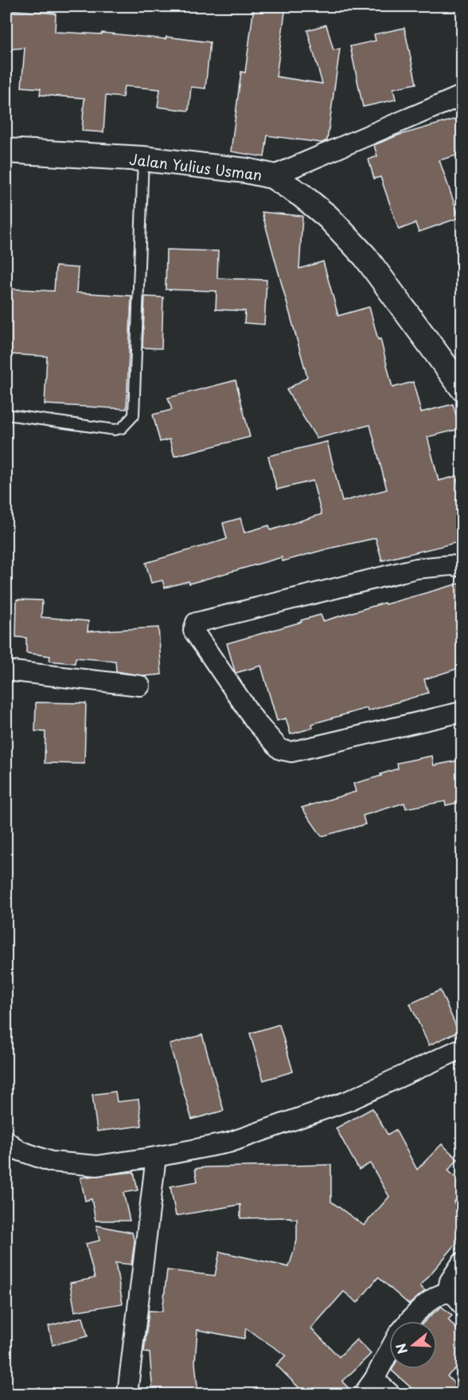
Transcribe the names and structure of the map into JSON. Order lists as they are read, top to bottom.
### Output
{
  "streets": {
    "street": ["Jalan Yulius Usman"]
  },
  "north": "left"
}
